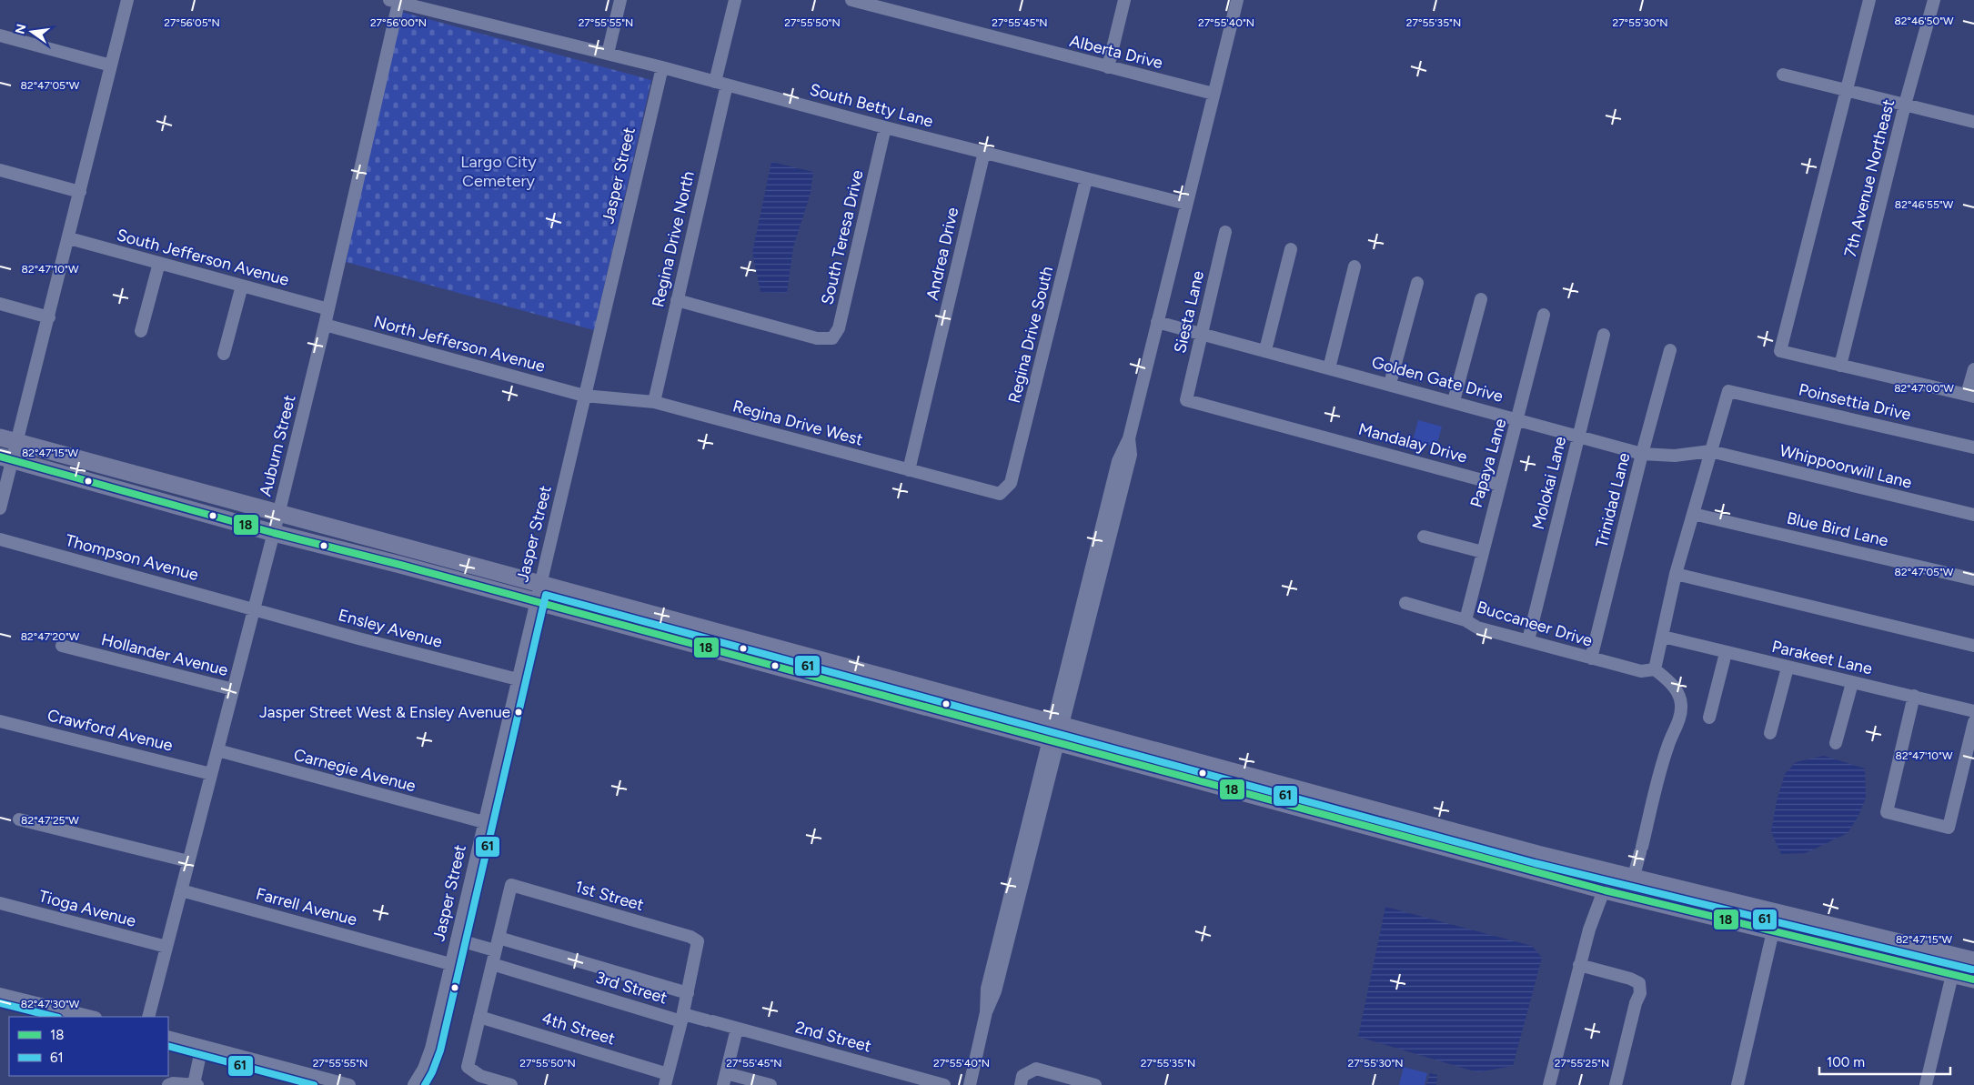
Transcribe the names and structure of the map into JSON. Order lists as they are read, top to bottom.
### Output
{
  "streets": {
    "street": [
      "Alberta Drive",
      "South Betty Lane",
      "Jasper Street",
      "7th Avenue Northeast",
      "South Teresa Drive",
      "Regina Drive North",
      "Andrea Drive",
      "South Jefferson Avenue",
      "Siesta Lane",
      "Regina Drive South",
      "North Jefferson Avenue",
      "Golden Gate Drive",
      "Poinsettia Drive",
      "Regina Drive West",
      "Mandalay Drive",
      "Auburn Street",
      "Papaya Lane",
      "Whippoorwill Lane",
      "Molokai Lane",
      "Trinidad Lane",
      "Blue Bird Lane",
      "Thompson Avenue",
      "Buccaneer Drive",
      "Ensley Avenue",
      "Hollander Avenue",
      "Parakeet Lane",
      "Crawford Avenue",
      "Carnegie Avenue",
      "1st Street",
      "Farrell Avenue",
      "Tioga Avenue",
      "3rd Street",
      "4th Street",
      "2nd Street"
    ]
  },
  "crossings": [
    ["South Betty Lane", "Jasper Street"],
    ["South Betty Lane", "South Teresa Drive"],
    ["South Betty Lane", "Regina Drive North"],
    ["South Betty Lane", "Andrea Drive"],
    ["South Betty Lane", "Regina Drive South"],
    ["South Betty Lane", "Auburn Street"],
    ["Jasper Street", "North Jefferson Avenue"],
    ["Jasper Street", "Regina Drive West"],
    ["Jasper Street", "Ensley Avenue"],
    ["Jasper Street", "Carnegie Avenue"],
    ["Jasper Street", "Farrell Avenue"],
    ["South Teresa Drive", "Regina Drive North"],
    ["Regina Drive North", "Regina Drive West"],
    ["Andrea Drive", "Regina Drive West"],
    ["South Jefferson Avenue", "Auburn Street"],
    ["Siesta Lane", "Golden Gate Drive"],
    ["Siesta Lane", "Mandalay Drive"],
    ["Regina Drive South", "Regina Drive West"],
    ["North Jefferson Avenue", "Regina Drive West"],
    ["North Jefferson Avenue", "Auburn Street"],
    ["Golden Gate Drive", "Poinsettia Drive"],
    ["Golden Gate Drive", "Papaya Lane"],
    ["Golden Gate Drive", "Whippoorwill Lane"],
    ["Golden Gate Drive", "Molokai Lane"],
    ["Golden Gate Drive", "Trinidad Lane"],
    ["Poinsettia Drive", "Whippoorwill Lane"],
    ["Mandalay Drive", "Papaya Lane"],
    ["Auburn Street", "Thompson Avenue"],
    ["Auburn Street", "Ensley Avenue"],
    ["Auburn Street", "Hollander Avenue"],
    ["Auburn Street", "Crawford Avenue"],
    ["Auburn Street", "Carnegie Avenue"],
    ["Auburn Street", "Farrell Avenue"],
    ["Auburn Street", "Tioga Avenue"],
    ["Papaya Lane", "Buccaneer Drive"],
    ["Molokai Lane", "Buccaneer Drive"],
    ["Trinidad Lane", "Buccaneer Drive"],
    ["Thompson Avenue", "Ensley Avenue"],
    ["3rd Street", "2nd Street"]
  ],
  "parks": ["Largo City Cemetery"],
  "places": ["Jasper Street West & Ensley Avenue"],
  "lines": ["transit line 18", "transit line 61"],
  "legend": ["18", "61"],
  "scale_bar": "100 m",
  "north": "left",
  "coordinates": [
    "82°46'50\"W",
    "27°56'05\"N",
    "27°56'00\"N",
    "27°55'55\"N",
    "27°55'50\"N",
    "27°55'45\"N",
    "27°55'40\"N",
    "27°55'35\"N",
    "27°55'30\"N",
    "82°47'05\"W",
    "82°46'55\"W",
    "82°47'10\"W",
    "82°47'00\"W",
    "82°47'15\"W",
    "82°47'20\"W",
    "82°47'25\"W",
    "82°47'30\"W",
    "27°55'25\"N"
  ]
}
